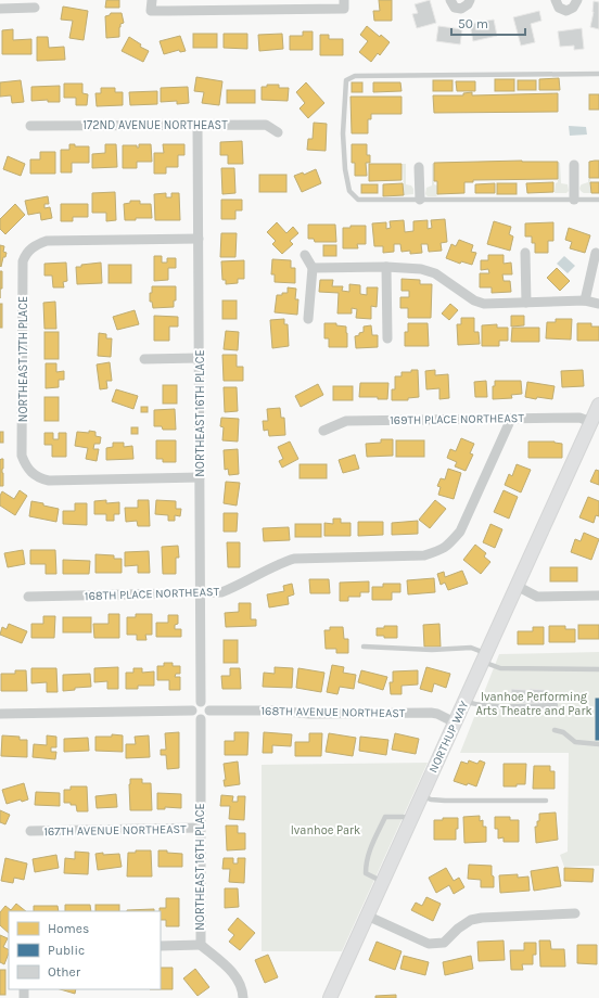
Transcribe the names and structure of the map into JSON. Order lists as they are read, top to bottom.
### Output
{
  "streets": {
    "street": [
      "172ND AVENUE NORTHEAST",
      "NORTHEAST 17TH PLACE",
      "NORTHEAST 16TH PLACE",
      "169TH PLACE NORTHEAST",
      "168TH PLACE NORTHEAST",
      "168TH AVENUE NORTHEAST",
      "NORTHUP WAY",
      "167TH AVENUE NORTHEAST"
    ]
  },
  "crossings": [
    ["172ND AVENUE NORTHEAST", "NORTHEAST 16TH PLACE"],
    ["NORTHEAST 17TH PLACE", "NORTHEAST 16TH PLACE"],
    ["NORTHEAST 16TH PLACE", "168TH PLACE NORTHEAST"],
    ["NORTHEAST 16TH PLACE", "168TH AVENUE NORTHEAST"],
    ["NORTHEAST 16TH PLACE", "167TH AVENUE NORTHEAST"],
    ["169TH PLACE NORTHEAST", "168TH PLACE NORTHEAST"],
    ["169TH PLACE NORTHEAST", "NORTHUP WAY"],
    ["168TH AVENUE NORTHEAST", "NORTHUP WAY"]
  ],
  "parks": ["Ivanhoe Performing Arts Theatre and Park", "Ivanhoe Park"],
  "legend": ["Homes", "Public", "Other"],
  "scale_bar": "50 m"
}
